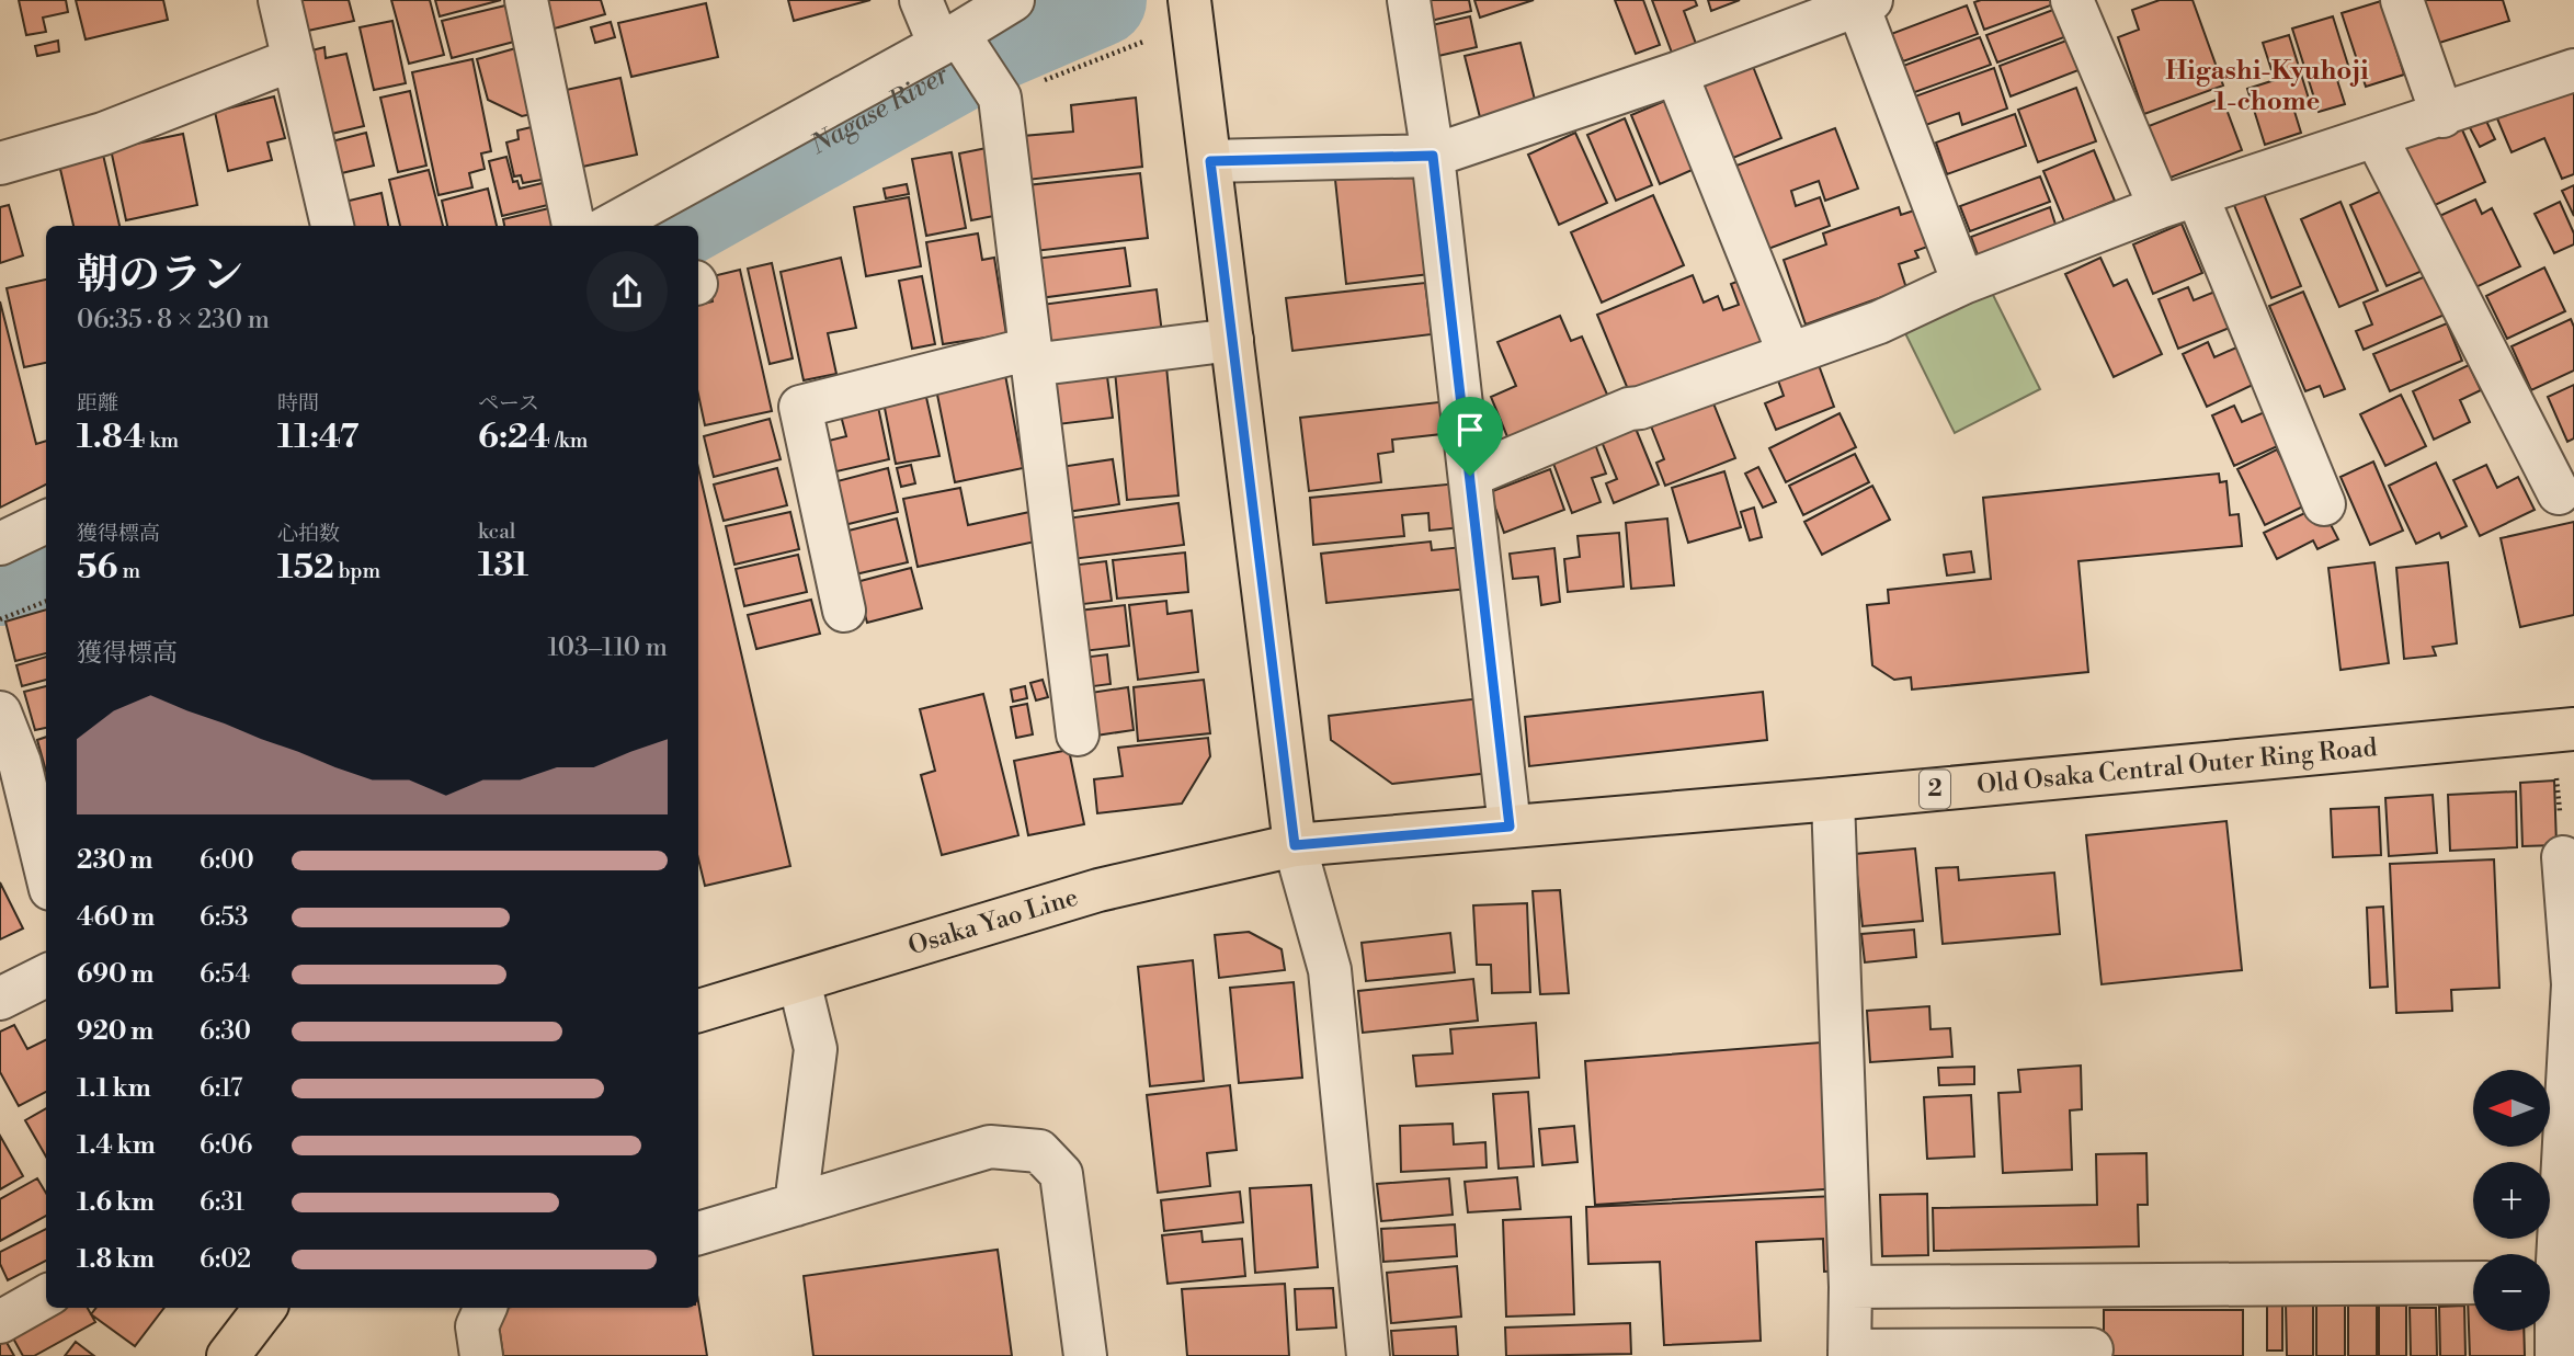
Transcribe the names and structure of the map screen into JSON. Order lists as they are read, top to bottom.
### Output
{
  "streets": {
    "main road": ["Old Osaka Central Outer Ring Road", "2", "Osaka Yao Line"]
  },
  "crossings": [
    ["Old Osaka Central Outer Ring Road", "Osaka Yao Line"]
  ],
  "districts": ["Higashi-Kyuhoji 1-chome"],
  "water": ["Nagase River"],
  "north": "left",
  "page": {
    "heading": ["朝のラン", "06:35 · 8 × 230 m"],
    "stats": [
      ["距離", "1.84 km"],
      ["時間", "11:47"],
      ["ペース", "6:24 /km"],
      ["獲得標高", "56 m"],
      ["心拍数", "152 bpm"],
      ["kcal", "131"]
    ],
    "chart": ["獲得標高", "103–110 m"],
    "list": [
      {
        "name": "230 m",
        "note": "6:00"
      },
      {
        "name": "460 m",
        "note": "6:53"
      },
      {
        "name": "690 m",
        "note": "6:54"
      },
      {
        "name": "920 m",
        "note": "6:30"
      },
      {
        "name": "1.1 km",
        "note": "6:17"
      },
      {
        "name": "1.4 km",
        "note": "6:06"
      },
      {
        "name": "1.6 km",
        "note": "6:31"
      },
      {
        "name": "1.8 km",
        "note": "6:02"
      }
    ],
    "map_buttons": ["+", "−"]
  }
}
